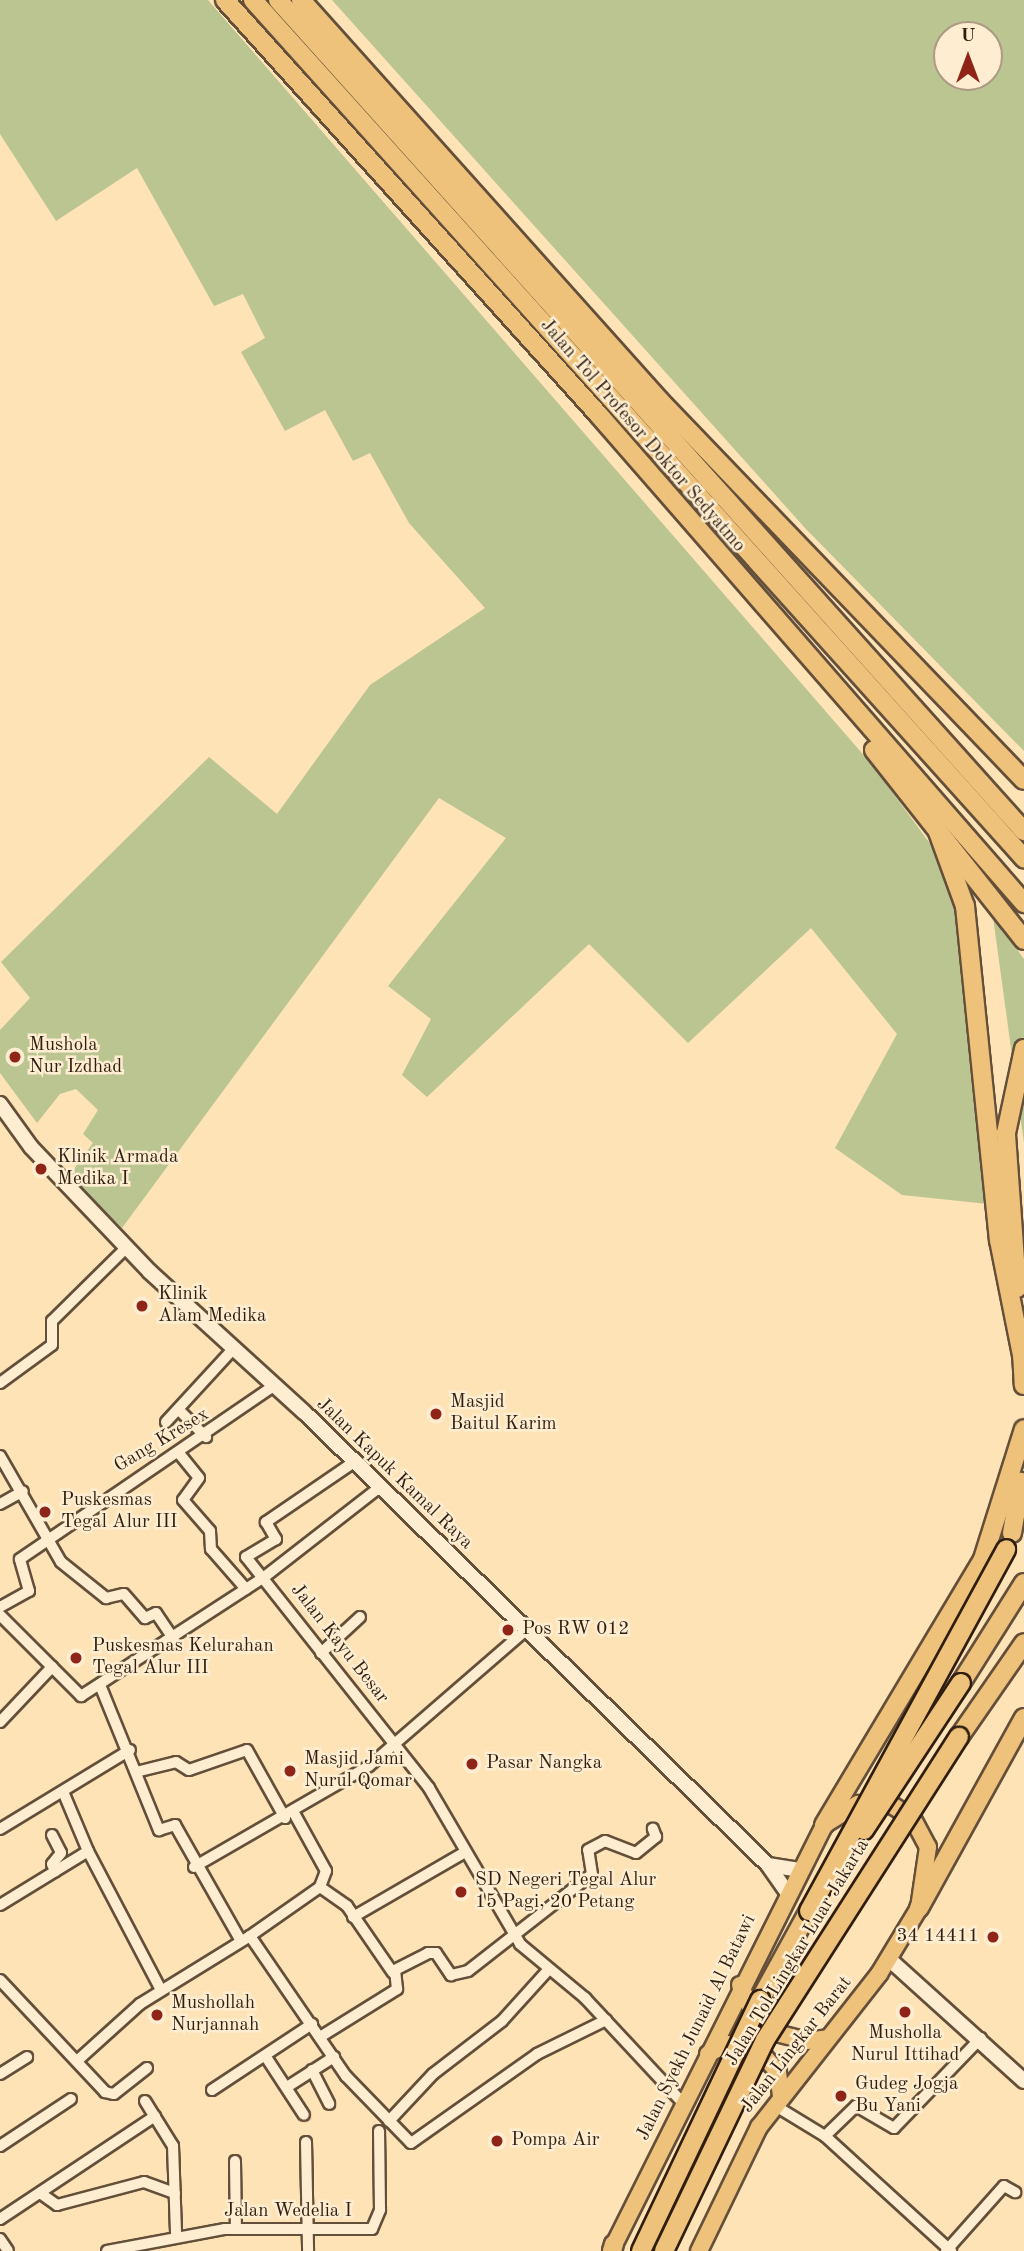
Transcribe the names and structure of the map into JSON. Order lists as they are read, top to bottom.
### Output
{
  "streets": {
    "highway": ["Jalan Tol Profesor Doktor Sedyatmo", "Jalan Tol Lingkar Luar Jakarta"],
    "main road": ["Jalan Kapuk Kamal Raya", "Jalan Syekh Junaid Al Batawi", "Jalan Lingkar Barat"],
    "street": ["Gang Kresex", "Jalan Kayu Besar", "Jalan Wedelia I"]
  },
  "crossings": [
    ["Gang Kresex", "Jalan Kapuk Kamal Raya"],
    ["Jalan Kapuk Kamal Raya", "Jalan Syekh Junaid Al Batawi"],
    ["Jalan Kayu Besar", "Jalan Syekh Junaid Al Batawi"],
    ["Jalan Syekh Junaid Al Batawi", "Jalan Lingkar Barat"]
  ],
  "places": [
    "Mushola Nur Izdhad",
    "Klinik Armada Medika I",
    "Klinik Alam Medika",
    "Masjid Baitul Karim",
    "Puskesmas Tegal Alur III",
    "Pos RW 012",
    "Puskesmas Kelurahan Tegal Alur III",
    "Pasar Nangka",
    "Masjid Jami Nurul Qomar",
    "SD Negeri Tegal Alur 15 Pagi, 20 Petang",
    "34 14411",
    "Musholla Nurul Ittihad",
    "Mushollah Nurjannah",
    "Gudeg Jogja Bu Yani",
    "Pompa Air"
  ],
  "north": "top"
}
